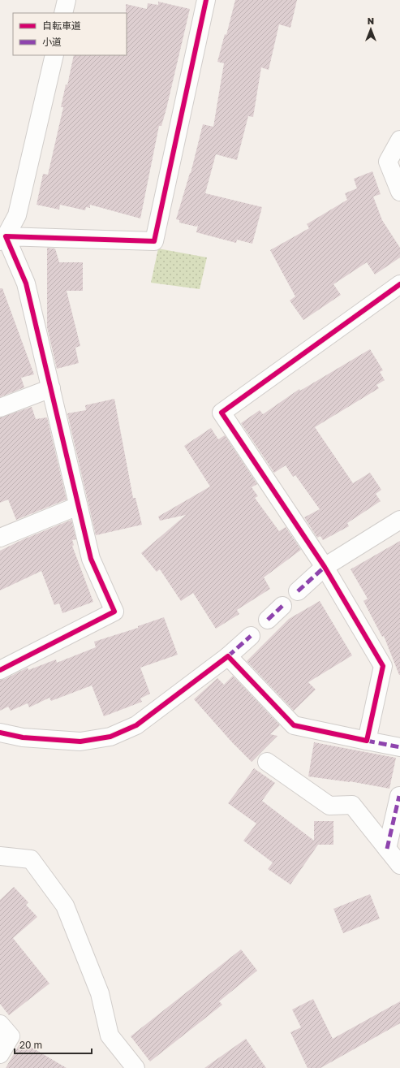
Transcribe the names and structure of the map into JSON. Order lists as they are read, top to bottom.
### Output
{
  "legend": ["自転車道", "小道"],
  "scale_bar": "20 m",
  "north": "top"
}
